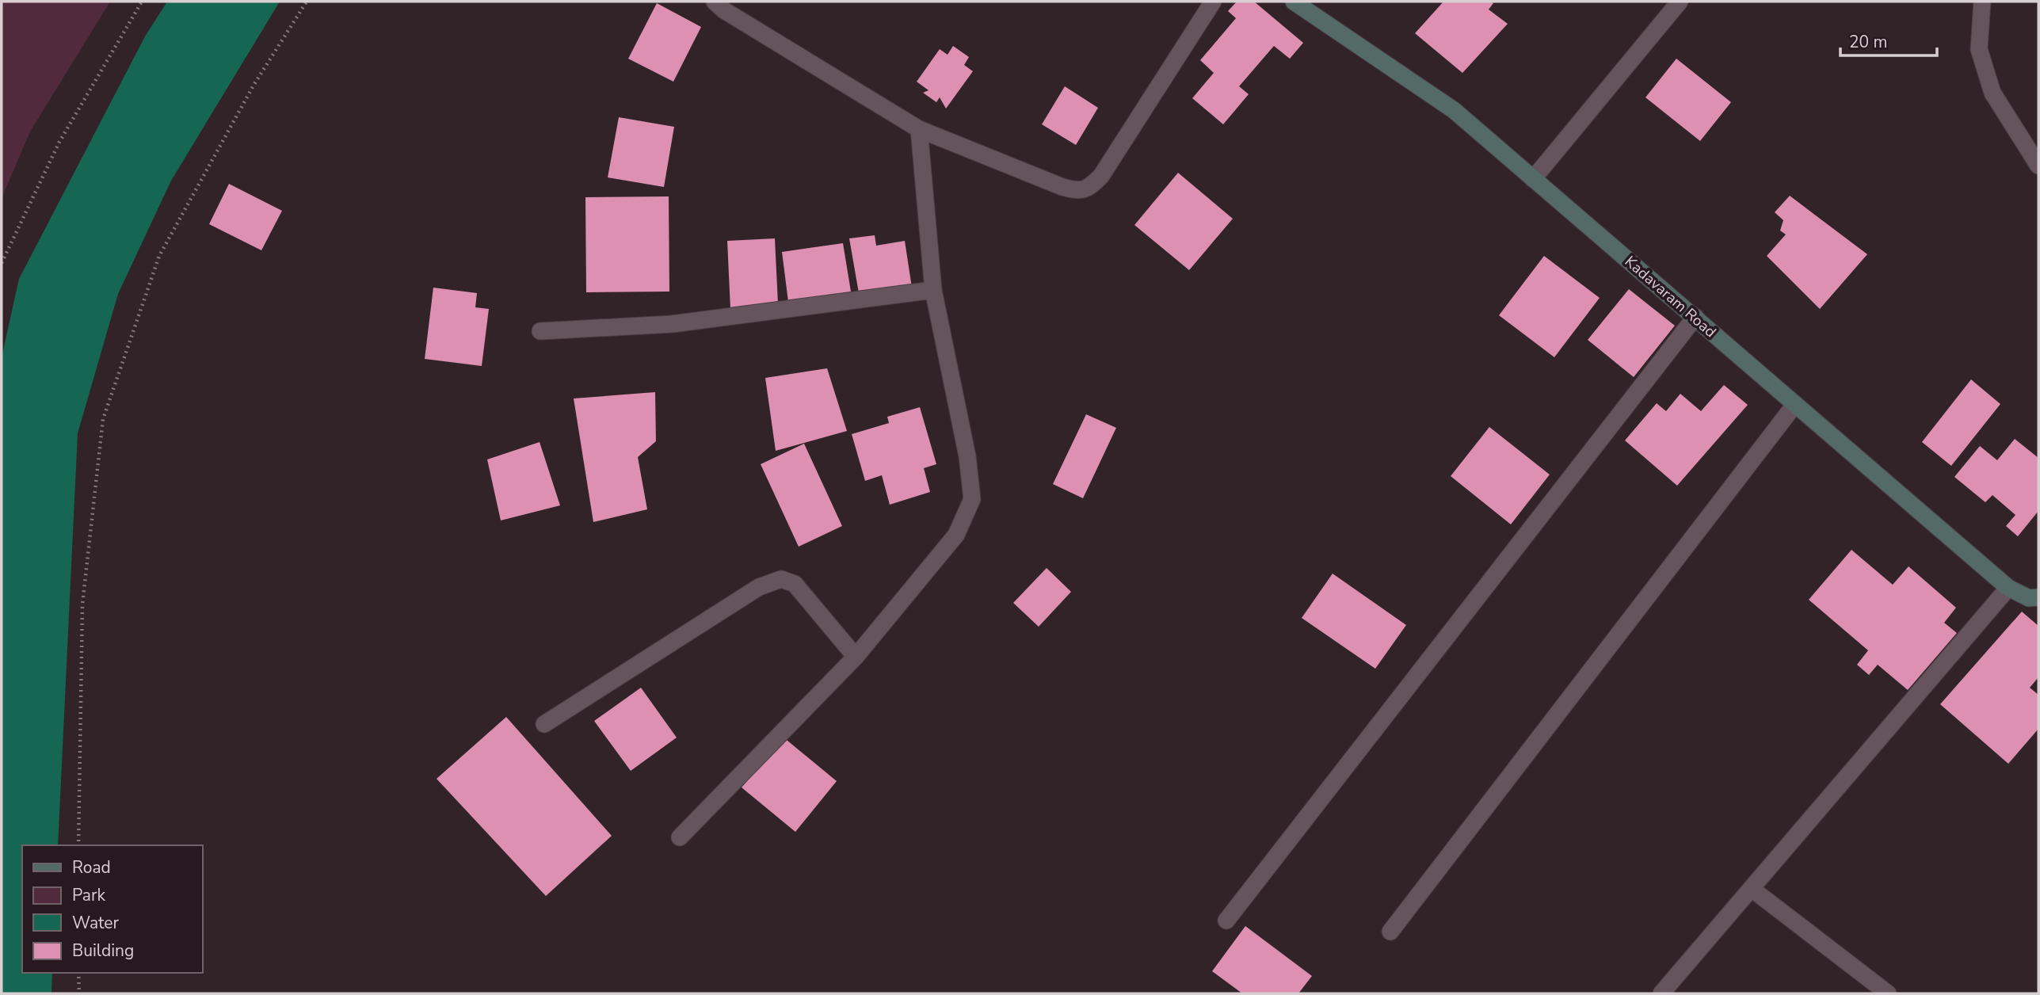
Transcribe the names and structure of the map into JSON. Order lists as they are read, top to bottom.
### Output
{
  "streets": {
    "main road": ["Kadavaram Road"]
  },
  "legend": [
    "Road",
    "Park",
    "Water",
    "Building"
  ],
  "scale_bar": "20 m"
}
